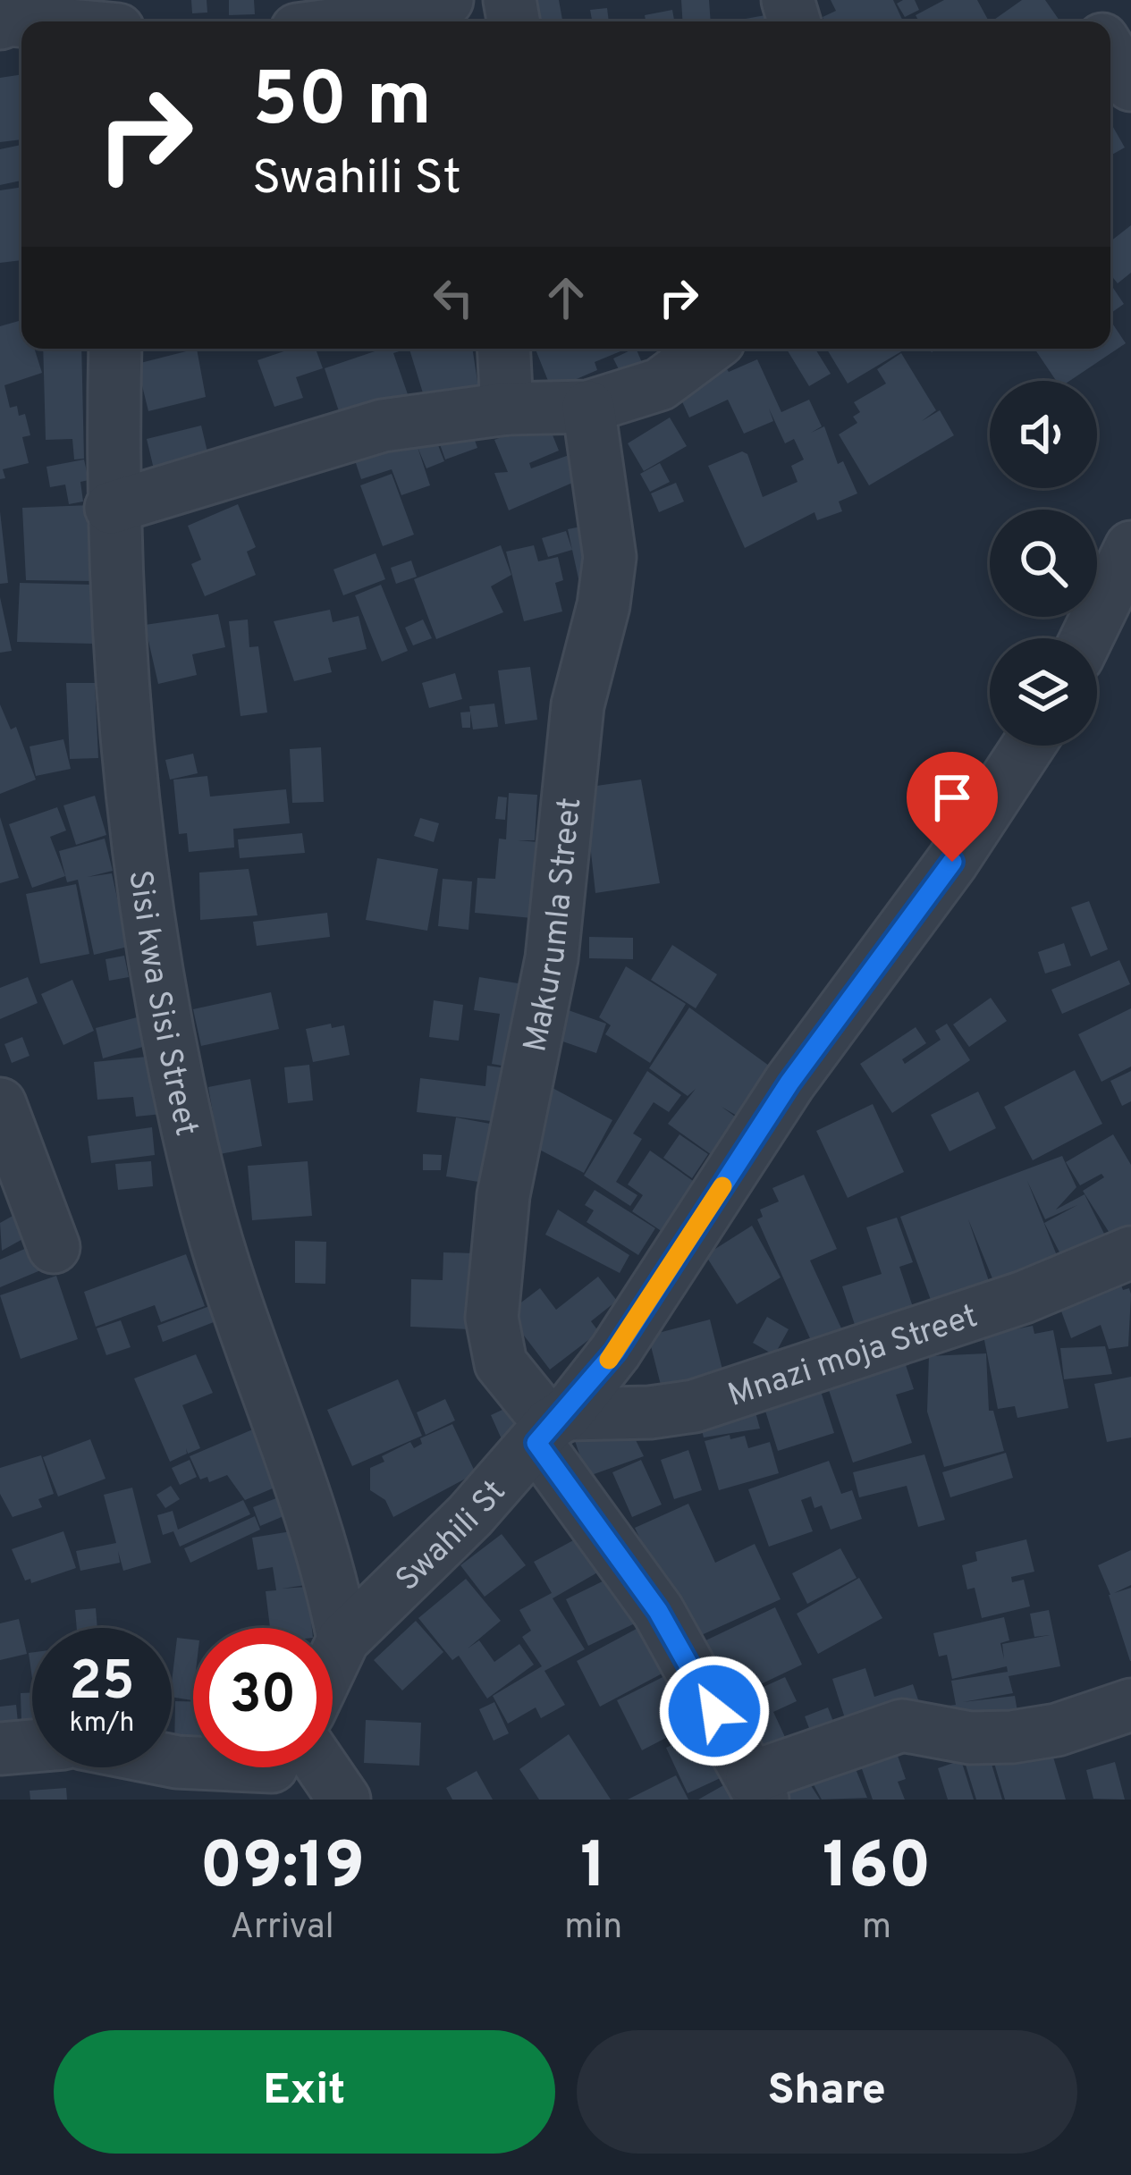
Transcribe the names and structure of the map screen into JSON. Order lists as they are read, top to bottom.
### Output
{
  "streets": {
    "street": [
      "Makurumla Street",
      "Sisi kwa Sisi Street",
      "Mnazi moja Street",
      "Swahili St"
    ]
  },
  "crossings": [
    ["Makurumla Street", "Mnazi moja Street"],
    ["Makurumla Street", "Swahili St"],
    ["Sisi kwa Sisi Street", "Swahili St"],
    ["Mnazi moja Street", "Swahili St"]
  ],
  "page": {
    "turn": ["50 m", "Swahili St"],
    "speed": "25 km/h",
    "limit": "30",
    "eta": [
      "09:19",
      "Arrival",
      "1",
      "min",
      "160",
      "m"
    ],
    "buttons": ["Exit", "Share"]
  }
}
